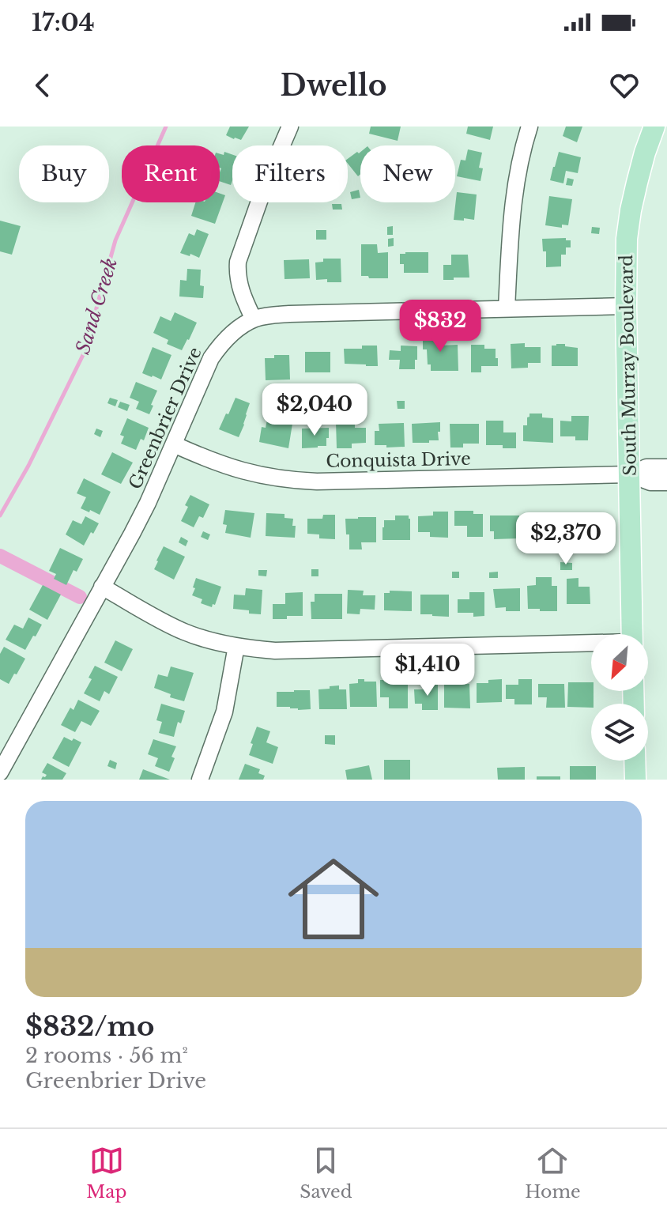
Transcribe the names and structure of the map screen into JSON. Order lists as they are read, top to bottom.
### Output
{
  "streets": {
    "main road": ["South Murray Boulevard"],
    "street": ["Greenbrier Drive", "Conquista Drive"]
  },
  "crossings": [
    ["South Murray Boulevard", "Greenbrier Drive"],
    ["South Murray Boulevard", "Conquista Drive"],
    ["Greenbrier Drive", "Conquista Drive"]
  ],
  "water": ["Sand Creek"],
  "north": "bottom left",
  "page": {
    "status": "17:04",
    "header": "Dwello",
    "chip": [
      "Buy",
      "Rent",
      "Filters",
      "New"
    ],
    "price": [
      "$832",
      "$2,040",
      "$2,370",
      "$1,410"
    ],
    "list": [
      {
        "name": "$832/mo",
        "note": "2 rooms · 56 m² · Greenbrier Drive"
      }
    ],
    "tabs": ["Map", "Saved", "Home"]
  }
}
